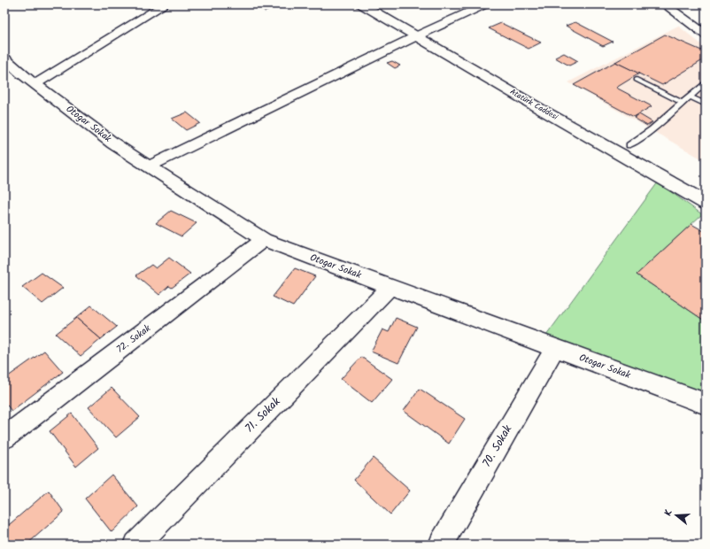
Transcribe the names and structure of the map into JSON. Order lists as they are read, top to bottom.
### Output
{
  "streets": {
    "main road": ["Atatürk Caddesi"],
    "street": [
      "Otogar Sokak",
      "72. Sokak",
      "71. Sokak",
      "70. Sokak"
    ]
  },
  "crossings": [
    ["Otogar Sokak", "72. Sokak"],
    ["Otogar Sokak", "71. Sokak"],
    ["Otogar Sokak", "70. Sokak"]
  ],
  "north": "left"
}
